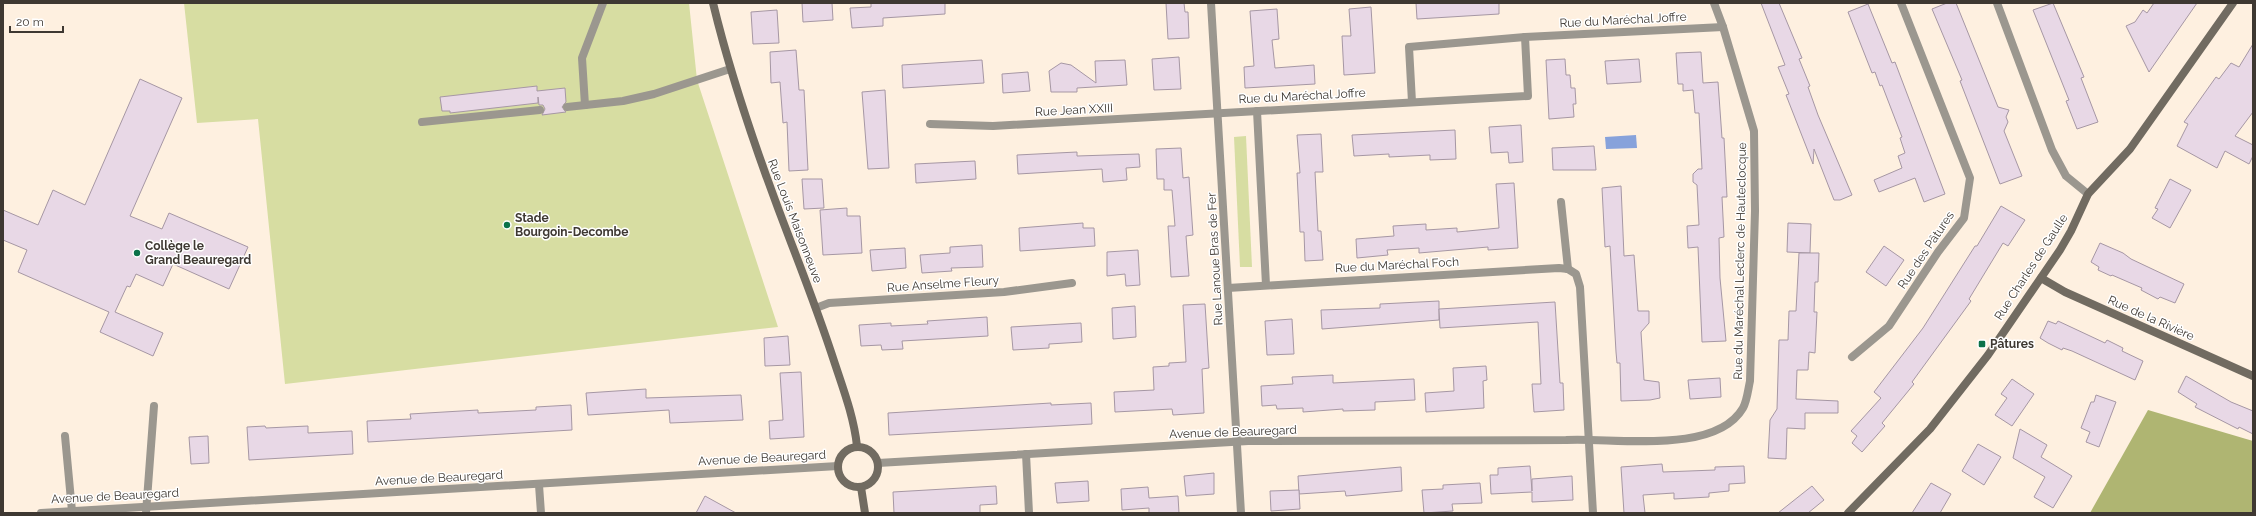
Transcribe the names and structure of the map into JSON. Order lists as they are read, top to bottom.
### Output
{
  "streets": {
    "street": [
      "Rue du Maréchal Joffre",
      "Rue Jean XXIII",
      "Rue Louis Maisonneuve",
      "Rue des Pâtures",
      "Rue Lanoue Bras de Fer",
      "Rue du Maréchal Leclerc de Hauteclocque",
      "Rue du Maréchal Foch",
      "Rue Charles de Gaulle",
      "Rue Anselme Fleury",
      "Rue de la Rivière",
      "Avenue de Beauregard"
    ]
  },
  "crossings": [
    ["Rue du Maréchal Joffre", "Rue Jean XXIII"],
    ["Rue du Maréchal Joffre", "Rue Lanoue Bras de Fer"],
    ["Rue du Maréchal Joffre", "Rue du Maréchal Leclerc de Hauteclocque"],
    ["Rue Jean XXIII", "Rue Lanoue Bras de Fer"],
    ["Rue Louis Maisonneuve", "Rue Anselme Fleury"],
    ["Rue Louis Maisonneuve", "Avenue de Beauregard"],
    ["Rue Lanoue Bras de Fer", "Rue du Maréchal Foch"],
    ["Rue Lanoue Bras de Fer", "Avenue de Beauregard"],
    ["Rue du Maréchal Leclerc de Hauteclocque", "Avenue de Beauregard"],
    ["Rue Charles de Gaulle", "Rue de la Rivière"]
  ],
  "places": {
    "other": ["Stade Bourgoin-Decombe", "Collège le Grand Beauregard"],
    "transit": ["Pâtures"]
  },
  "scale_bar": "20 m"
}
